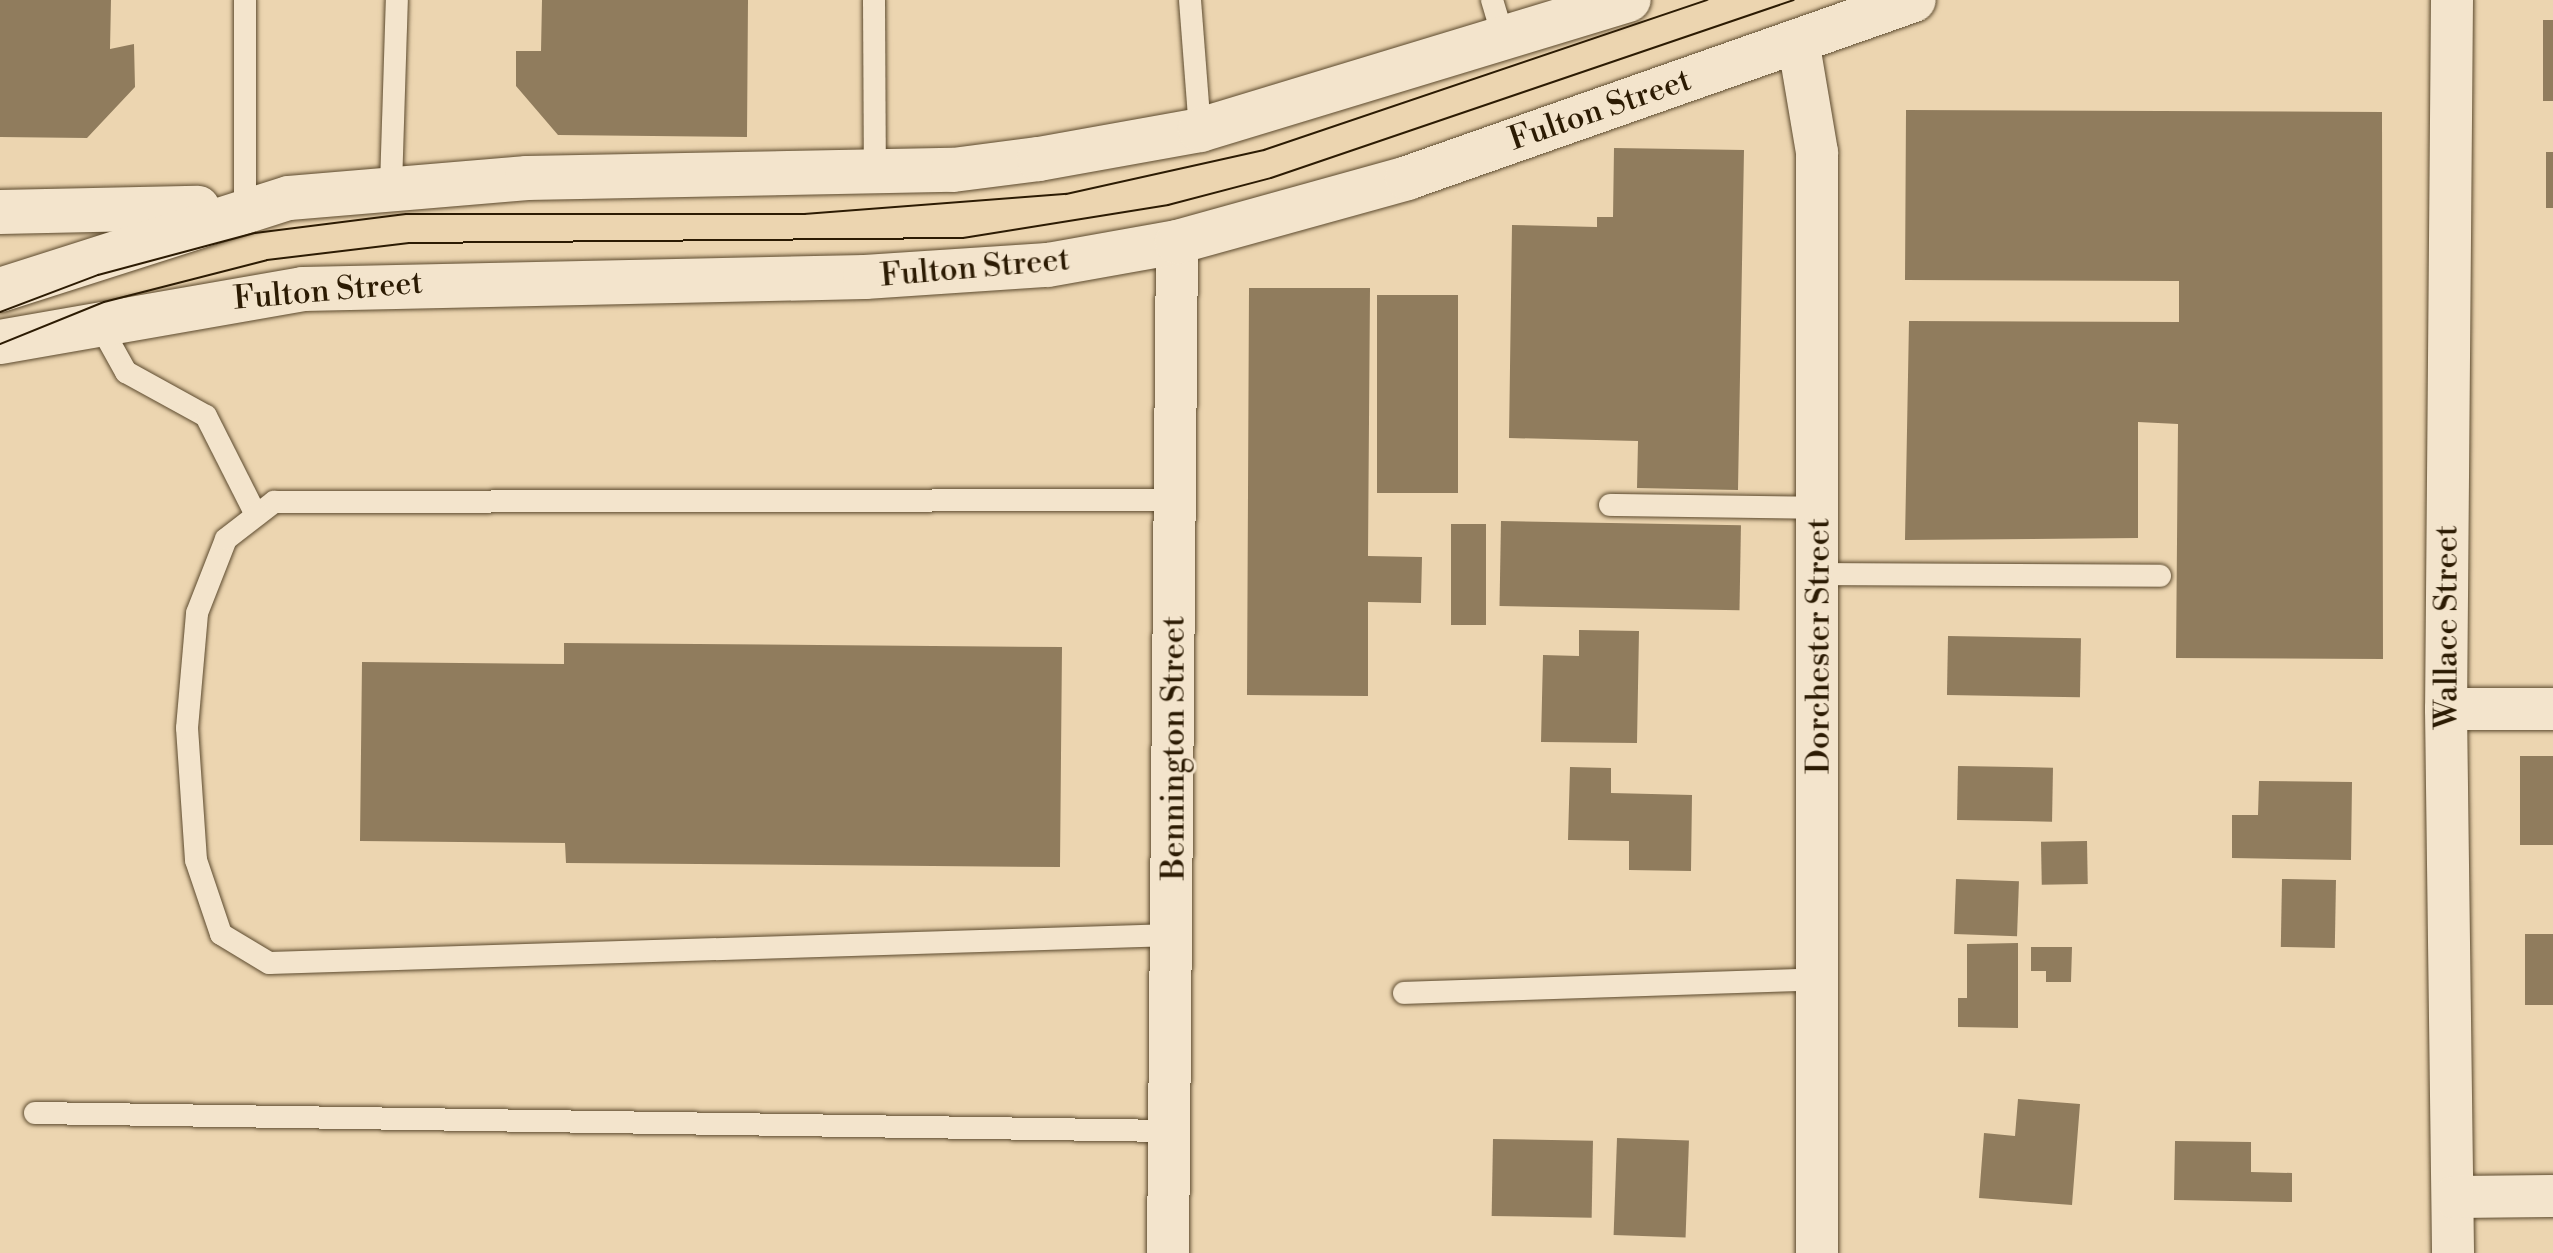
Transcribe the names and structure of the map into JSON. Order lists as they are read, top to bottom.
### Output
{
  "streets": {
    "main road": ["Fulton Street"],
    "street": ["Wallace Street", "Dorchester Street", "Bennington Street"]
  },
  "crossings": [
    ["Fulton Street", "Dorchester Street"],
    ["Fulton Street", "Bennington Street"]
  ]
}
